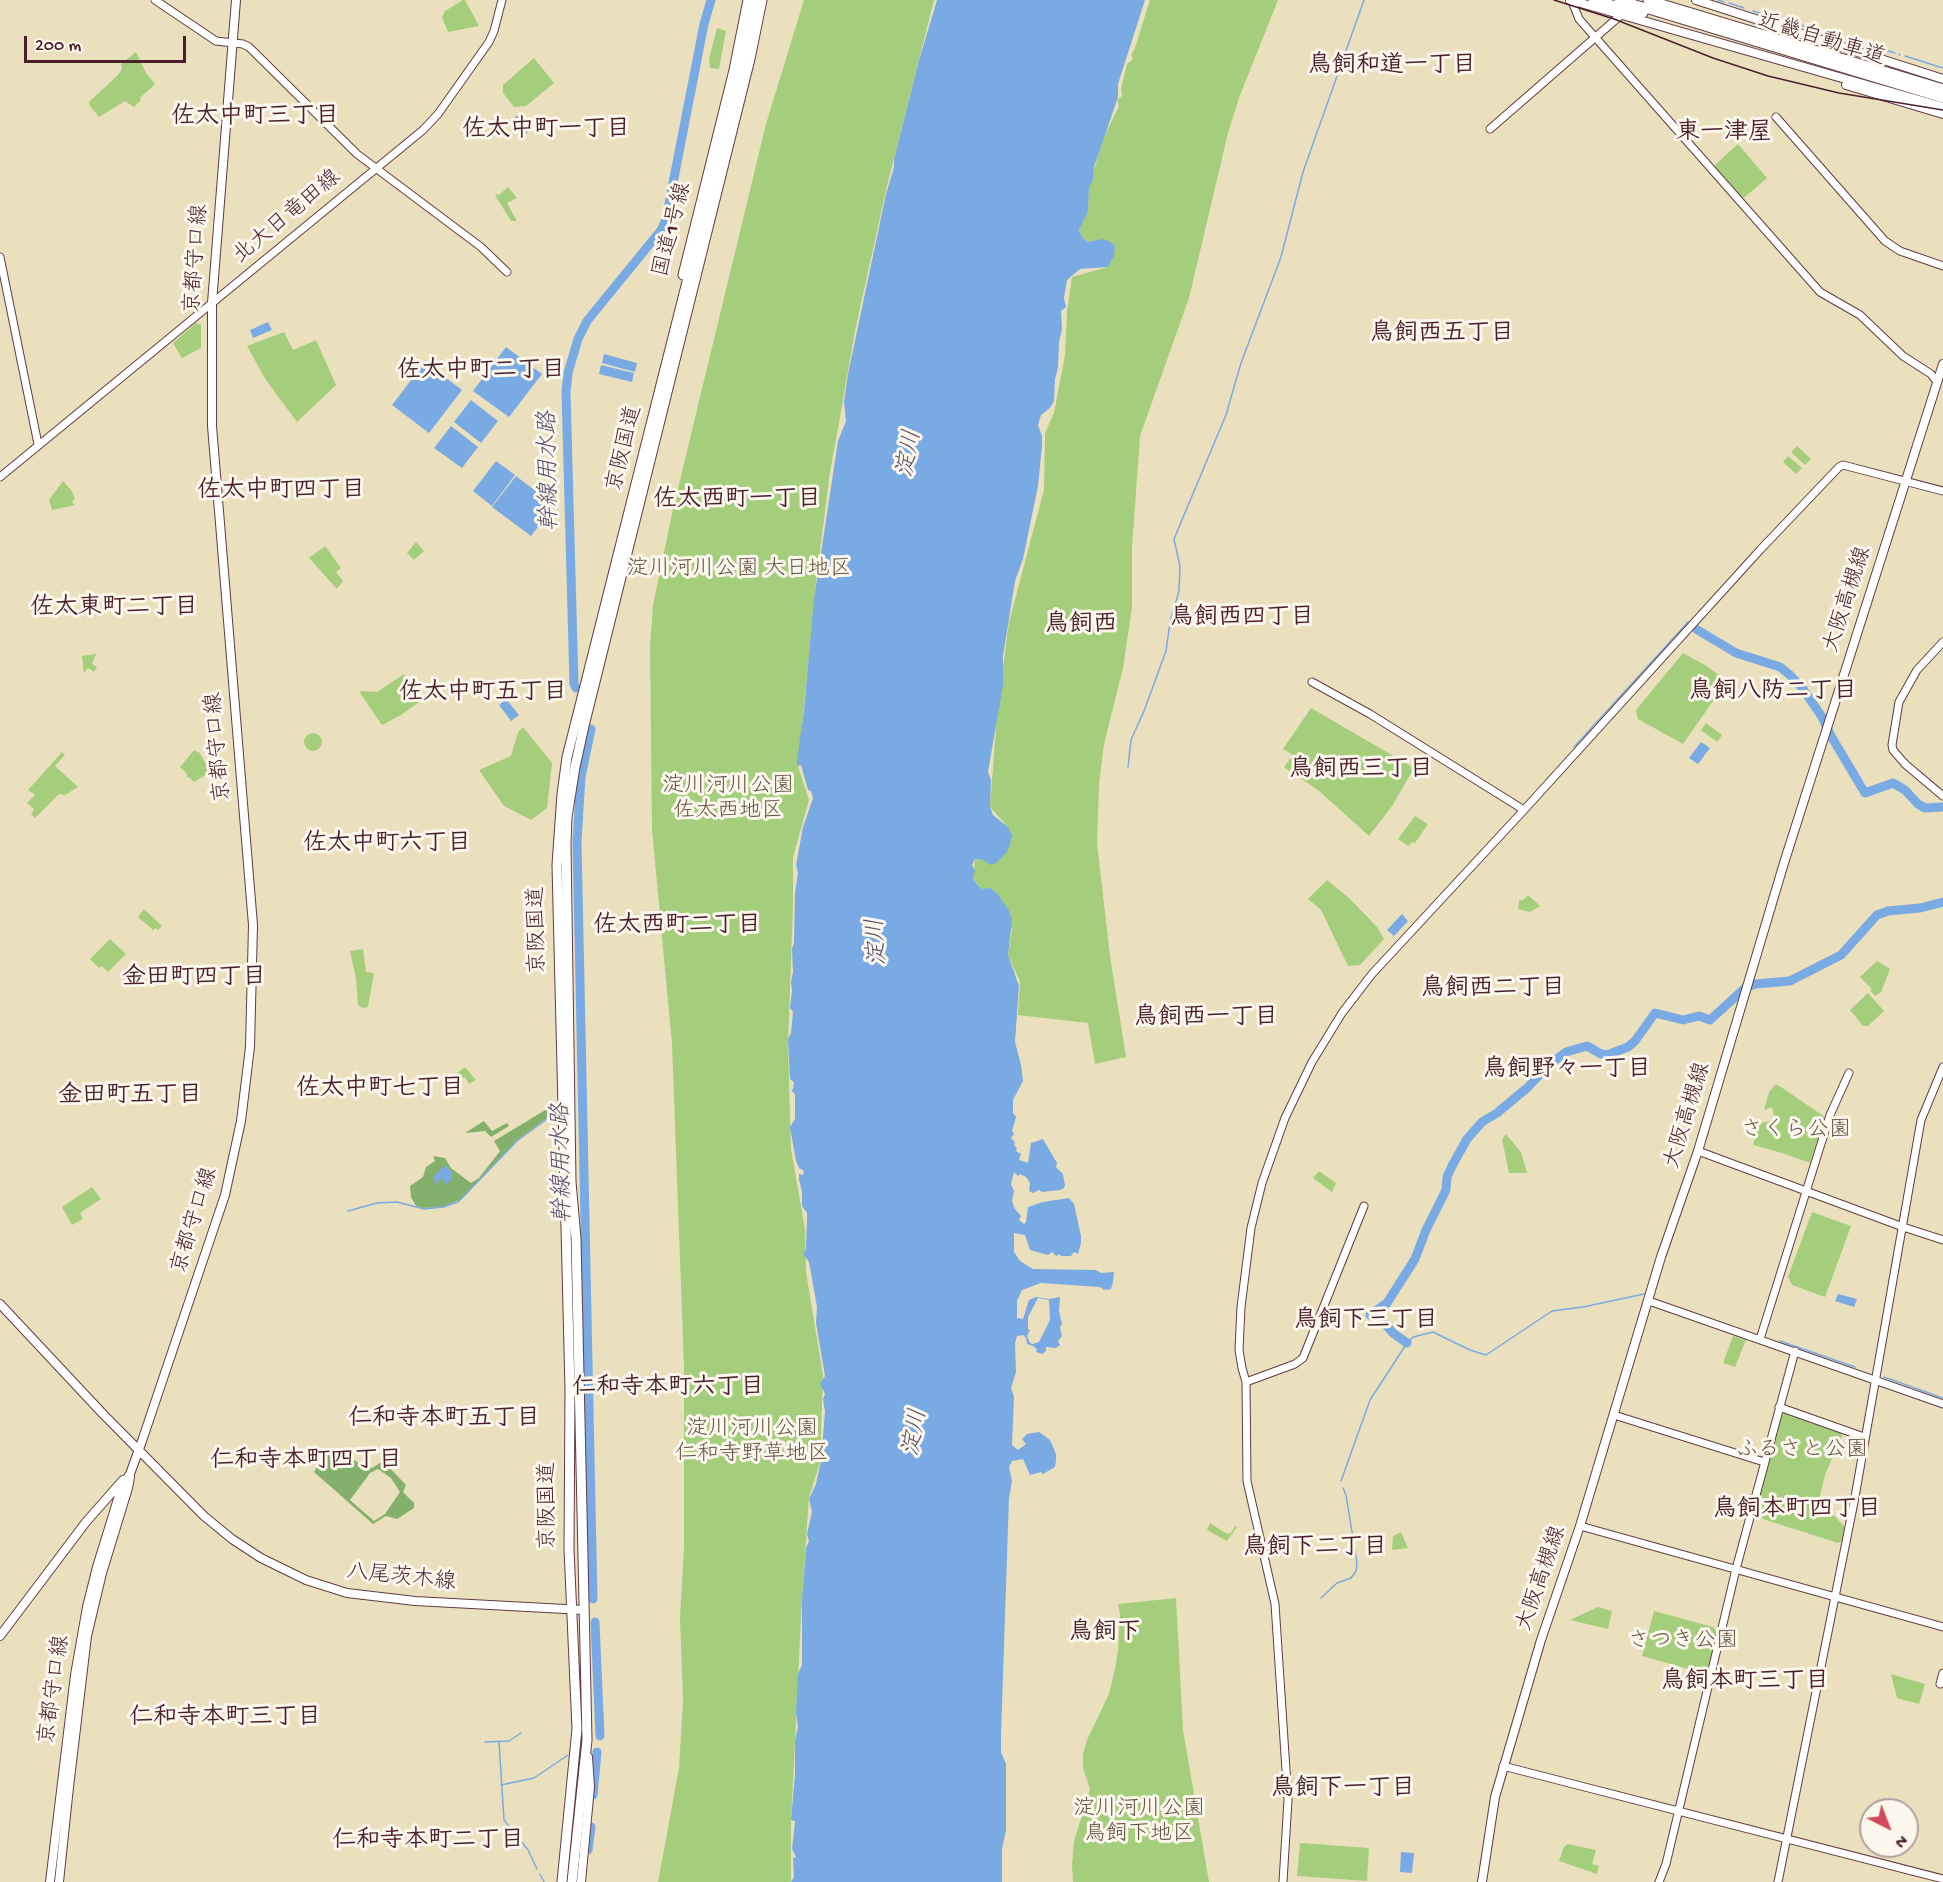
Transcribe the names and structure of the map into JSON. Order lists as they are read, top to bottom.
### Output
{
  "streets": {
    "highway": ["近畿自動車道", "国道1号線", "京阪国道"],
    "main road": ["京都守口線", "大阪高槻線", "八尾茨木線"],
    "street": ["北大日竜田線"]
  },
  "crossings": [
    ["北大日竜田線", "京都守口線"],
    ["国道1号線", "京阪国道"],
    ["京都守口線", "八尾茨木線"],
    ["京阪国道", "八尾茨木線"]
  ],
  "districts": [
    "鳥飼和道一丁目",
    "佐太中町三丁目",
    "佐太中町一丁目",
    "東一津屋",
    "鳥飼西五丁目",
    "佐太中町二丁目",
    "佐太中町四丁目",
    "佐太西町一丁目",
    "佐太東町二丁目",
    "鳥飼西四丁目",
    "鳥飼西",
    "鳥飼八防二丁目",
    "佐太中町五丁目",
    "鳥飼西三丁目",
    "佐太中町六丁目",
    "佐太西町二丁目",
    "金田町四丁目",
    "鳥飼西二丁目",
    "鳥飼西一丁目",
    "鳥飼野々一丁目",
    "佐太中町七丁目",
    "金田町五丁目",
    "鳥飼下三丁目",
    "仁和寺本町六丁目",
    "仁和寺本町五丁目",
    "仁和寺本町四丁目",
    "鳥飼本町四丁目",
    "鳥飼下二丁目",
    "鳥飼下",
    "鳥飼本町三丁目",
    "仁和寺本町三丁目",
    "鳥飼下一丁目",
    "仁和寺本町二丁目"
  ],
  "water": ["淀川", "幹線用水路"],
  "parks": [
    "淀川河川公園 大日地区",
    "淀川河川公園 佐太西地区",
    "さくら公園",
    "淀川河川公園 仁和寺野草地区",
    "ふるさと公園",
    "さつき公園",
    "淀川河川公園 鳥飼下地区"
  ],
  "scale_bar": "200 m",
  "north": "bottom right"
}
